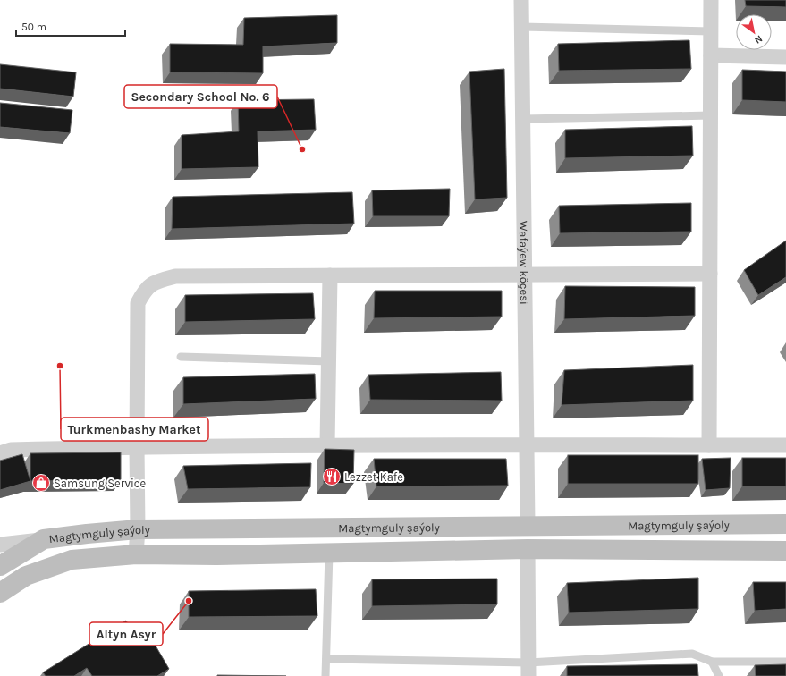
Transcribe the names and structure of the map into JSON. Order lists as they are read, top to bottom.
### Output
{
  "streets": {
    "street": ["Wafaýew köçesi", "Magtymguly şaýoly"]
  },
  "crossings": [
    ["Wafaýew köçesi", "Magtymguly şaýoly"]
  ],
  "places": {
    "other": ["Secondary School No. 6", "Turkmenbashy Market", "Altyn Asyr"],
    "restaurant": ["Lezzet Kafe"],
    "shop": ["Samsung Service"]
  },
  "scale_bar": "50 m",
  "north": "bottom right"
}
